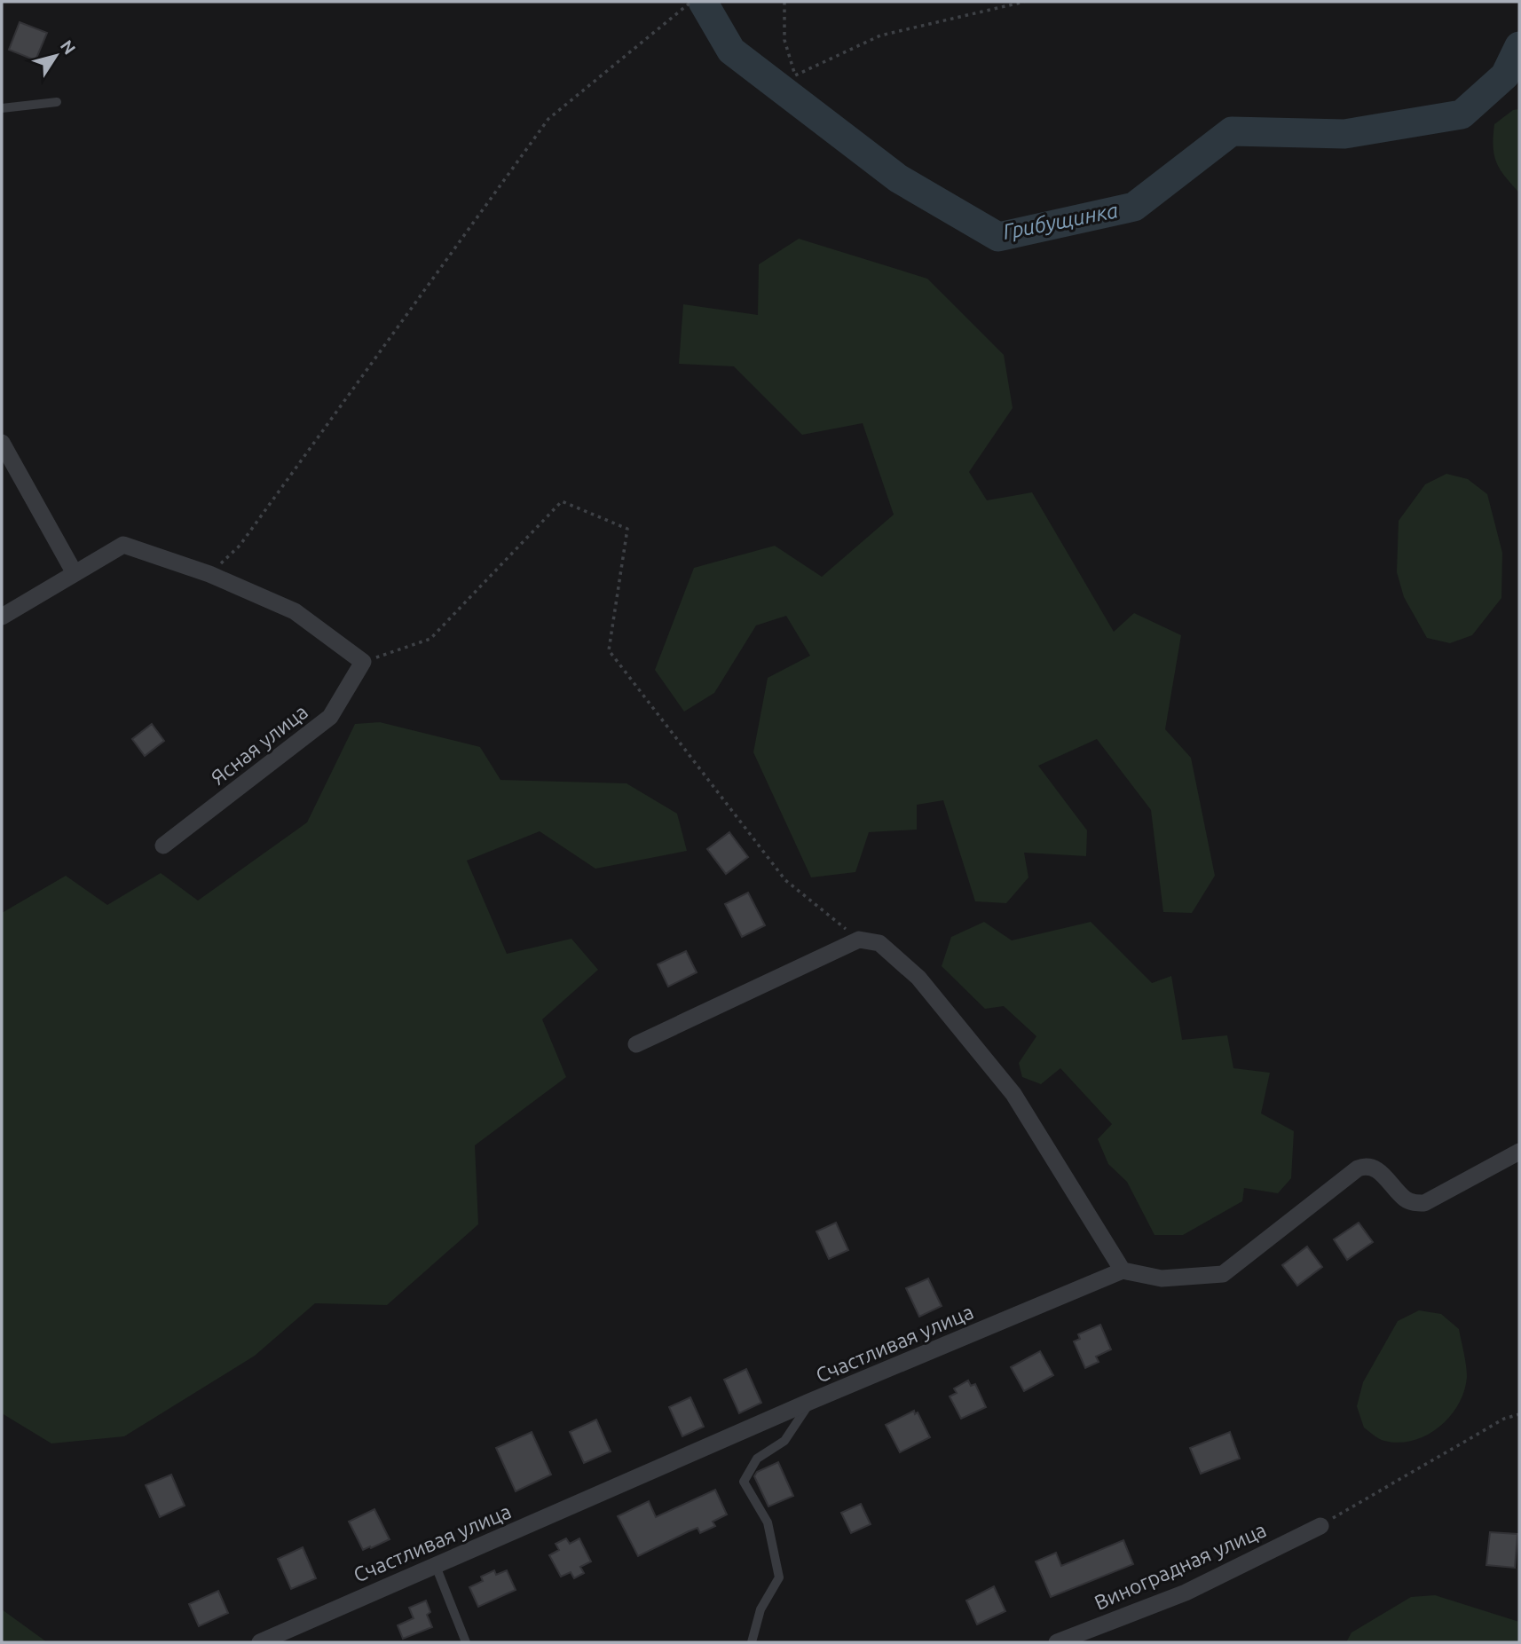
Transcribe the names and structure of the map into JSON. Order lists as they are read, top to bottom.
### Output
{
  "streets": {
    "street": ["Ясная улица", "Счастливая улица", "Виноградная улица"]
  },
  "water": ["Грибущинка"],
  "north": "top right"
}
